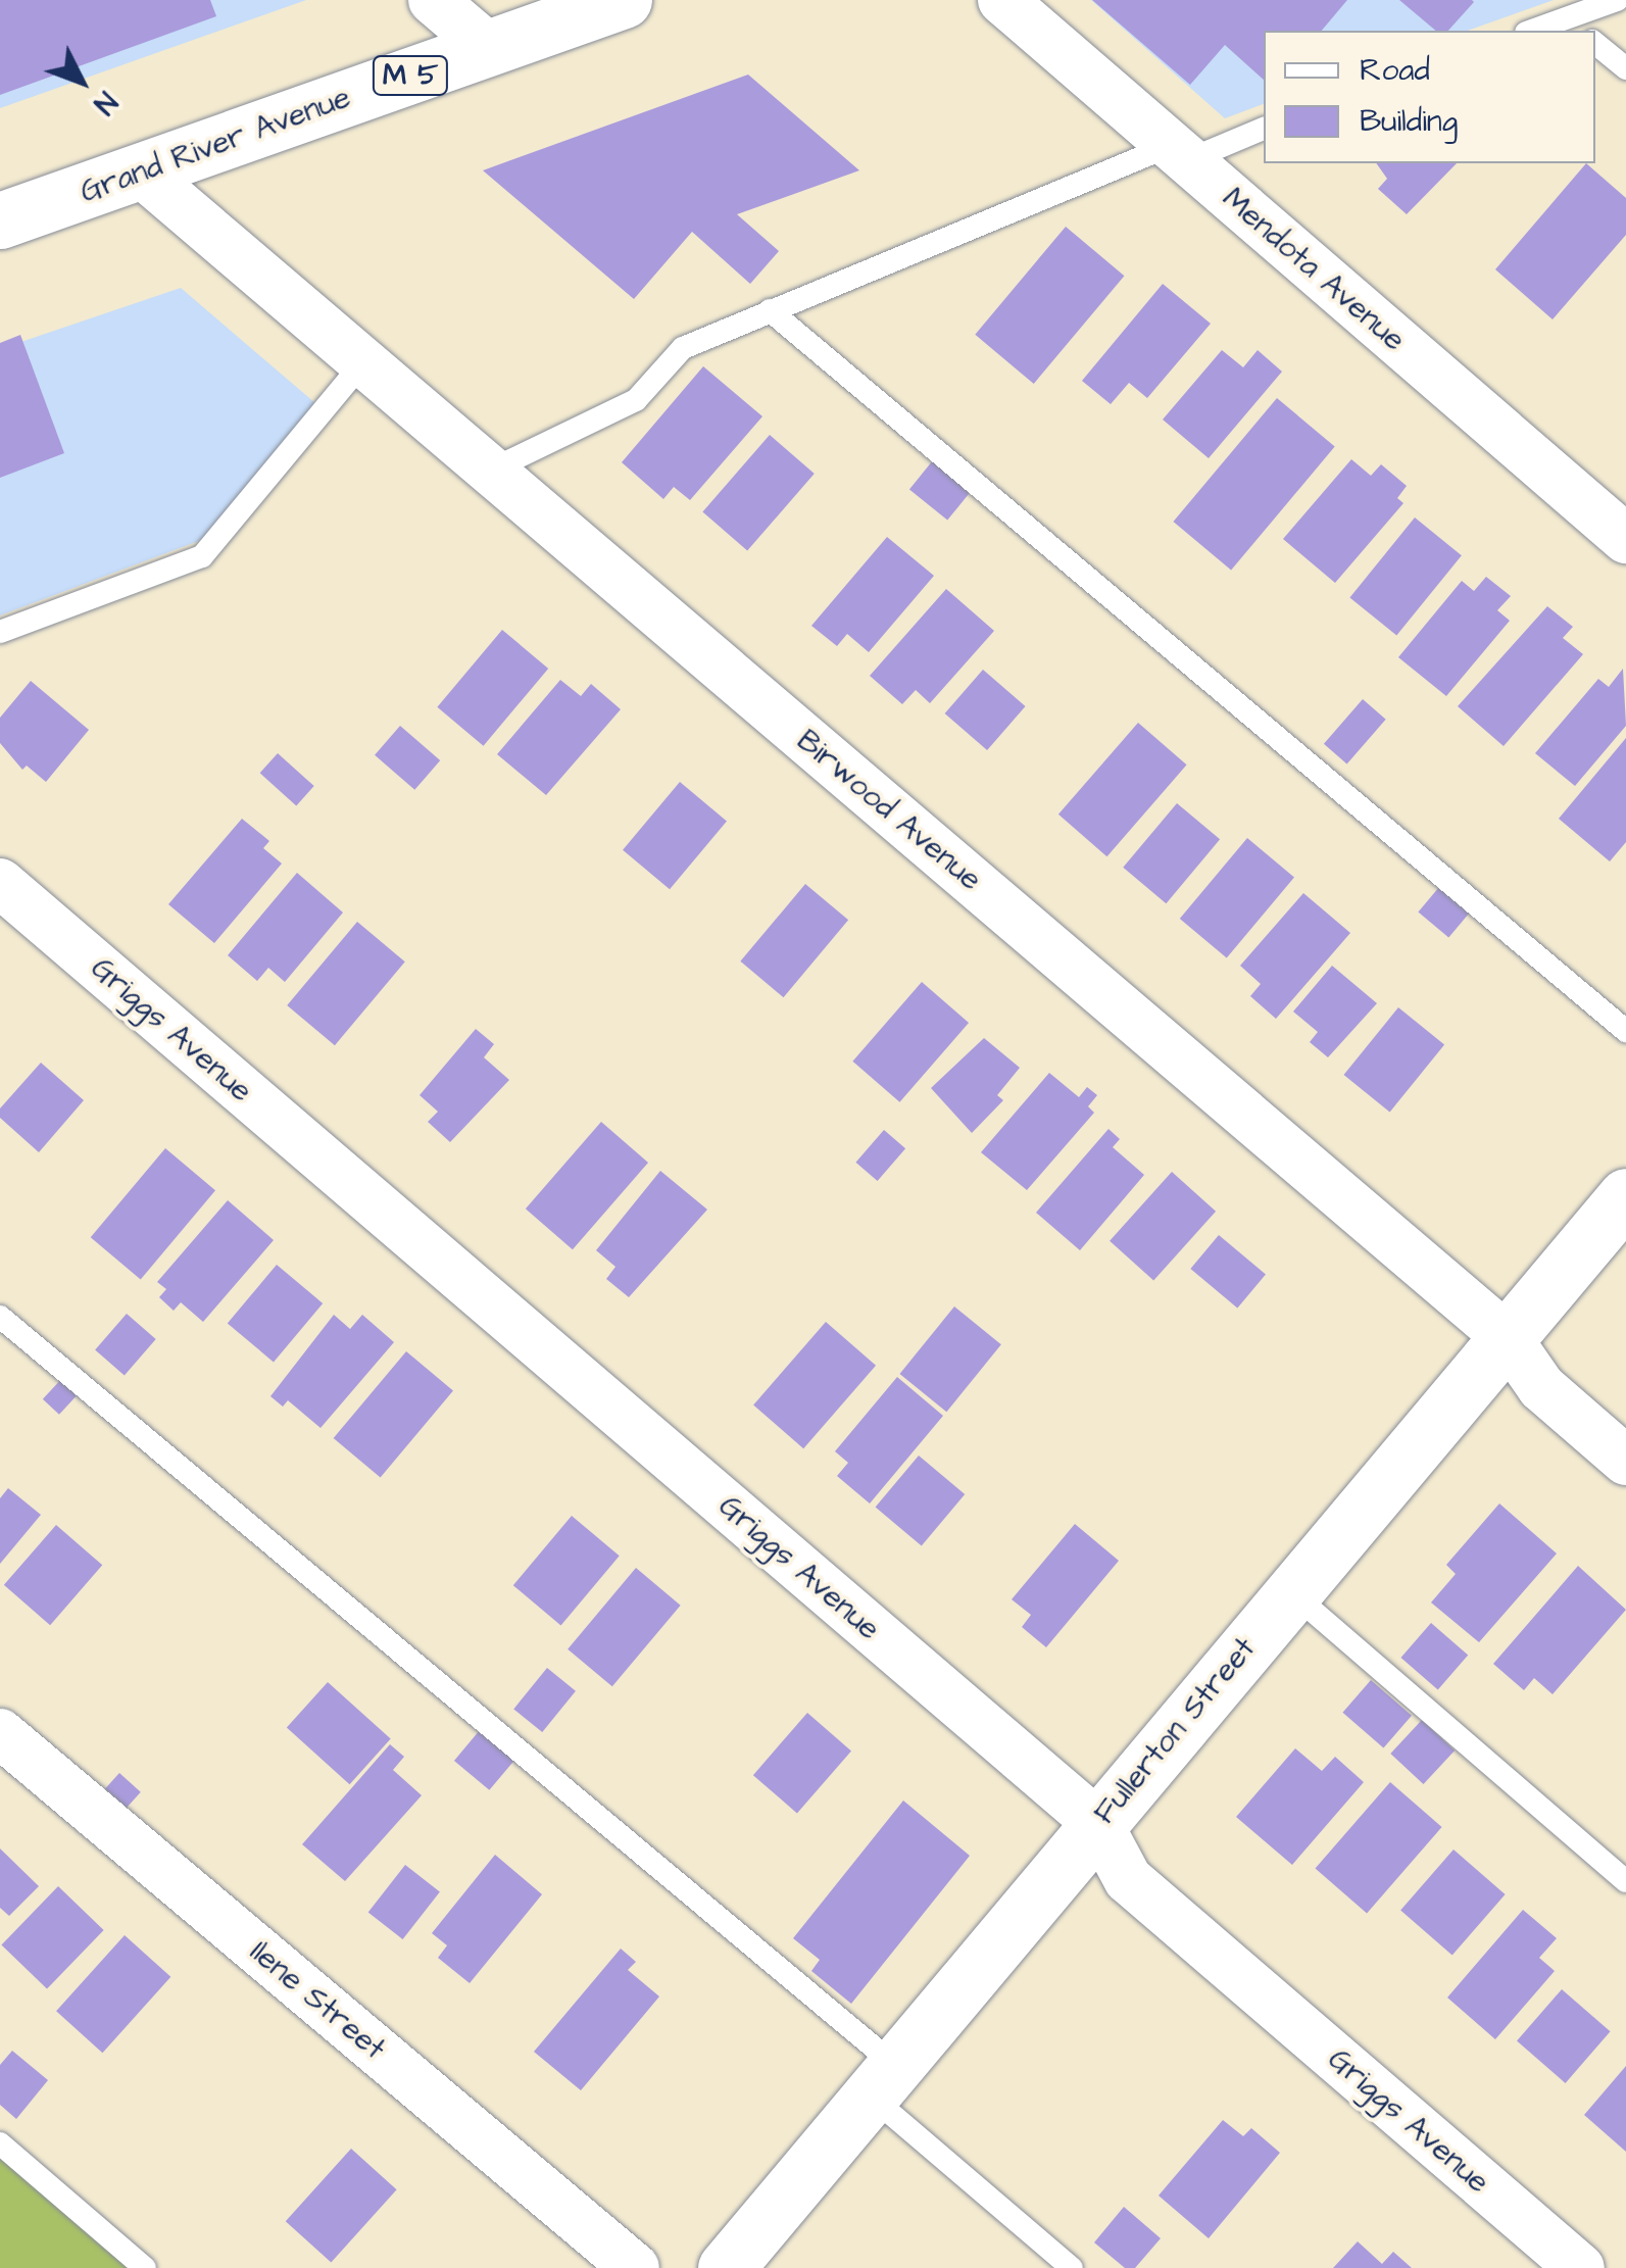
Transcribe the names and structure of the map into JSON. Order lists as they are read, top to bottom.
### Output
{
  "streets": {
    "street": [
      "M 5",
      "Grand River Avenue",
      "Mendota Avenue",
      "Birwood Avenue",
      "Griggs Avenue",
      "Fullerton Street",
      "Ilene Street"
    ]
  },
  "crossings": [
    ["M 5", "Grand River Avenue"],
    ["Grand River Avenue", "Birwood Avenue"],
    ["Birwood Avenue", "Fullerton Street"],
    ["Griggs Avenue", "Fullerton Street"]
  ],
  "legend": ["Road", "Building"],
  "north": "bottom right"
}
